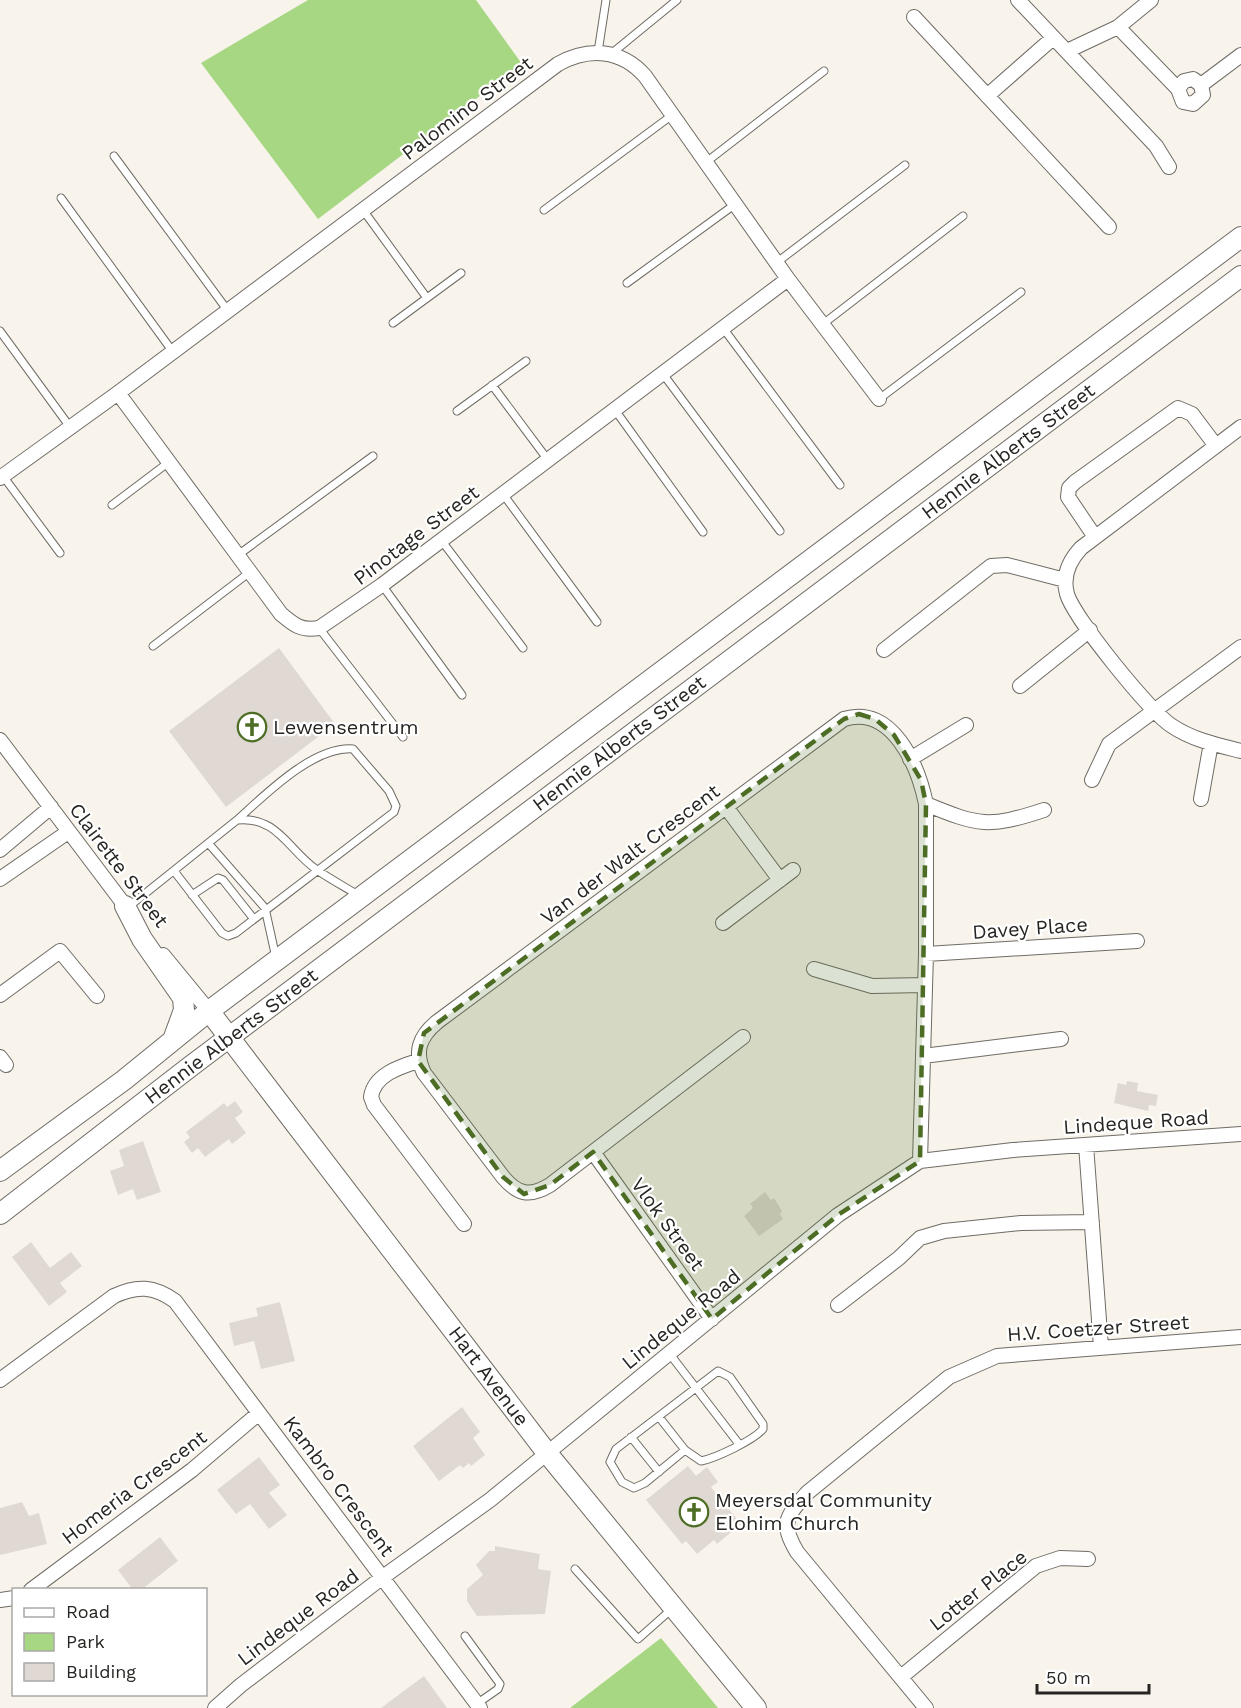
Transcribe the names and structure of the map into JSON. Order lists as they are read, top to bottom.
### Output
{
  "streets": {
    "street": [
      "Palomino Street",
      "Hennie Alberts Street",
      "Pinotage Street",
      "Van der Walt Crescent",
      "Clairette Street",
      "Davey Place",
      "Lindeque Road",
      "Vlok Street",
      "H.V. Coetzer Street",
      "Hart Avenue",
      "Kambro Crescent",
      "Homeria Crescent",
      "Lotter Place"
    ]
  },
  "crossings": [
    ["Hennie Alberts Street", "Clairette Street"],
    ["Hennie Alberts Street", "Hart Avenue"],
    ["Van der Walt Crescent", "Davey Place"],
    ["Van der Walt Crescent", "Lindeque Road"],
    ["Clairette Street", "Hart Avenue"],
    ["Lindeque Road", "Vlok Street"],
    ["Lindeque Road", "Hart Avenue"],
    ["Lindeque Road", "Kambro Crescent"],
    ["H.V. Coetzer Street", "Lotter Place"],
    ["Kambro Crescent", "Homeria Crescent"]
  ],
  "places": {
    "church": ["Lewensentrum", "Meyersdal Community Elohim Church"]
  },
  "legend": ["Road", "Park", "Building"],
  "scale_bar": "50 m"
}
